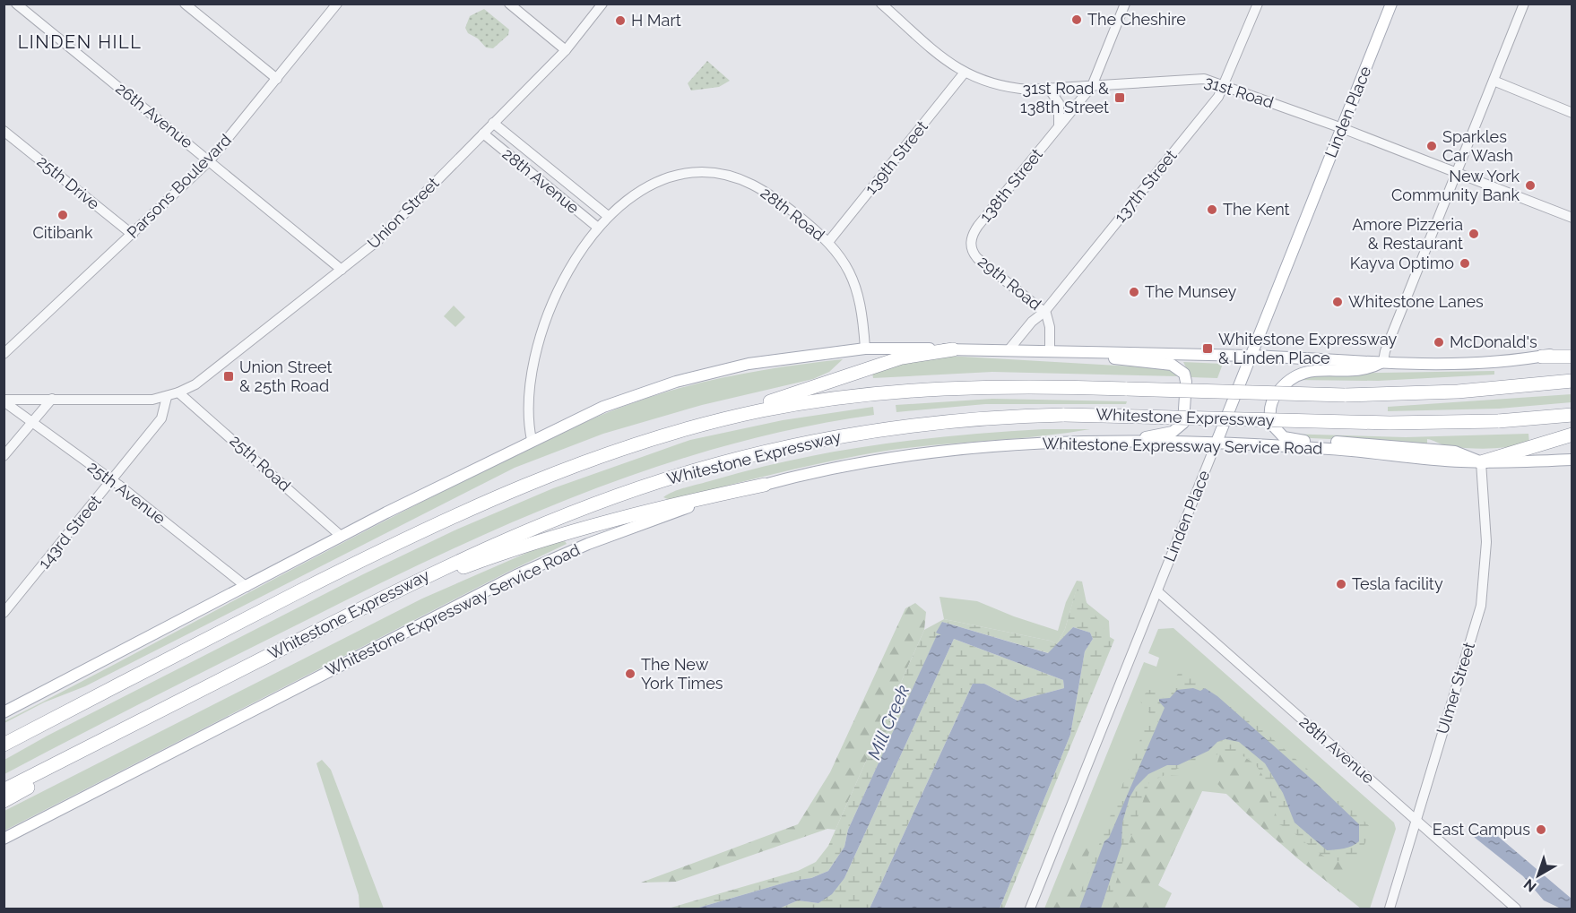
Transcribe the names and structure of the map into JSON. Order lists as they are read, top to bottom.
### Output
{
  "streets": {
    "highway": ["Whitestone Expressway"],
    "main road": ["Linden Place", "Whitestone Expressway Service Road"],
    "street": [
      "31st Road",
      "26th Avenue",
      "139th Street",
      "28th Avenue",
      "25th Drive",
      "138th Street",
      "Parsons Boulevard",
      "137th Street",
      "Union Street",
      "28th Road",
      "29th Road",
      "25th Road",
      "25th Avenue",
      "143rd Street",
      "Ulmer Street"
    ]
  },
  "crossings": [
    ["31st Road", "Linden Place"],
    ["31st Road", "139th Street"],
    ["31st Road", "138th Street"],
    ["31st Road", "137th Street"],
    ["Linden Place", "28th Avenue"],
    ["Linden Place", "Whitestone Expressway Service Road"],
    ["26th Avenue", "Parsons Boulevard"],
    ["26th Avenue", "Union Street"],
    ["139th Street", "28th Road"],
    ["28th Avenue", "Union Street"],
    ["28th Avenue", "28th Road"],
    ["28th Avenue", "Ulmer Street"],
    ["25th Drive", "Parsons Boulevard"],
    ["138th Street", "29th Road"],
    ["137th Street", "29th Road"],
    ["Union Street", "25th Road"],
    ["Union Street", "25th Avenue"],
    ["Union Street", "143rd Street"],
    ["Whitestone Expressway Service Road", "Ulmer Street"],
    ["25th Avenue", "143rd Street"]
  ],
  "districts": ["LINDEN HILL"],
  "water": ["Mill Creek"],
  "places": {
    "other": [
      "The Cheshire",
      "H Mart",
      "Sparkles Car Wash",
      "New York Community Bank",
      "The Kent",
      "Citibank",
      "Amore Pizzeria & Restaurant",
      "Kayva Optimo",
      "The Munsey",
      "Whitestone Lanes",
      "McDonald's",
      "Tesla facility",
      "The New York Times",
      "East Campus"
    ],
    "transit": ["31st Road & 138th Street", "Whitestone Expressway & Linden Place", "Union Street & 25th Road"]
  },
  "north": "bottom left"
}
